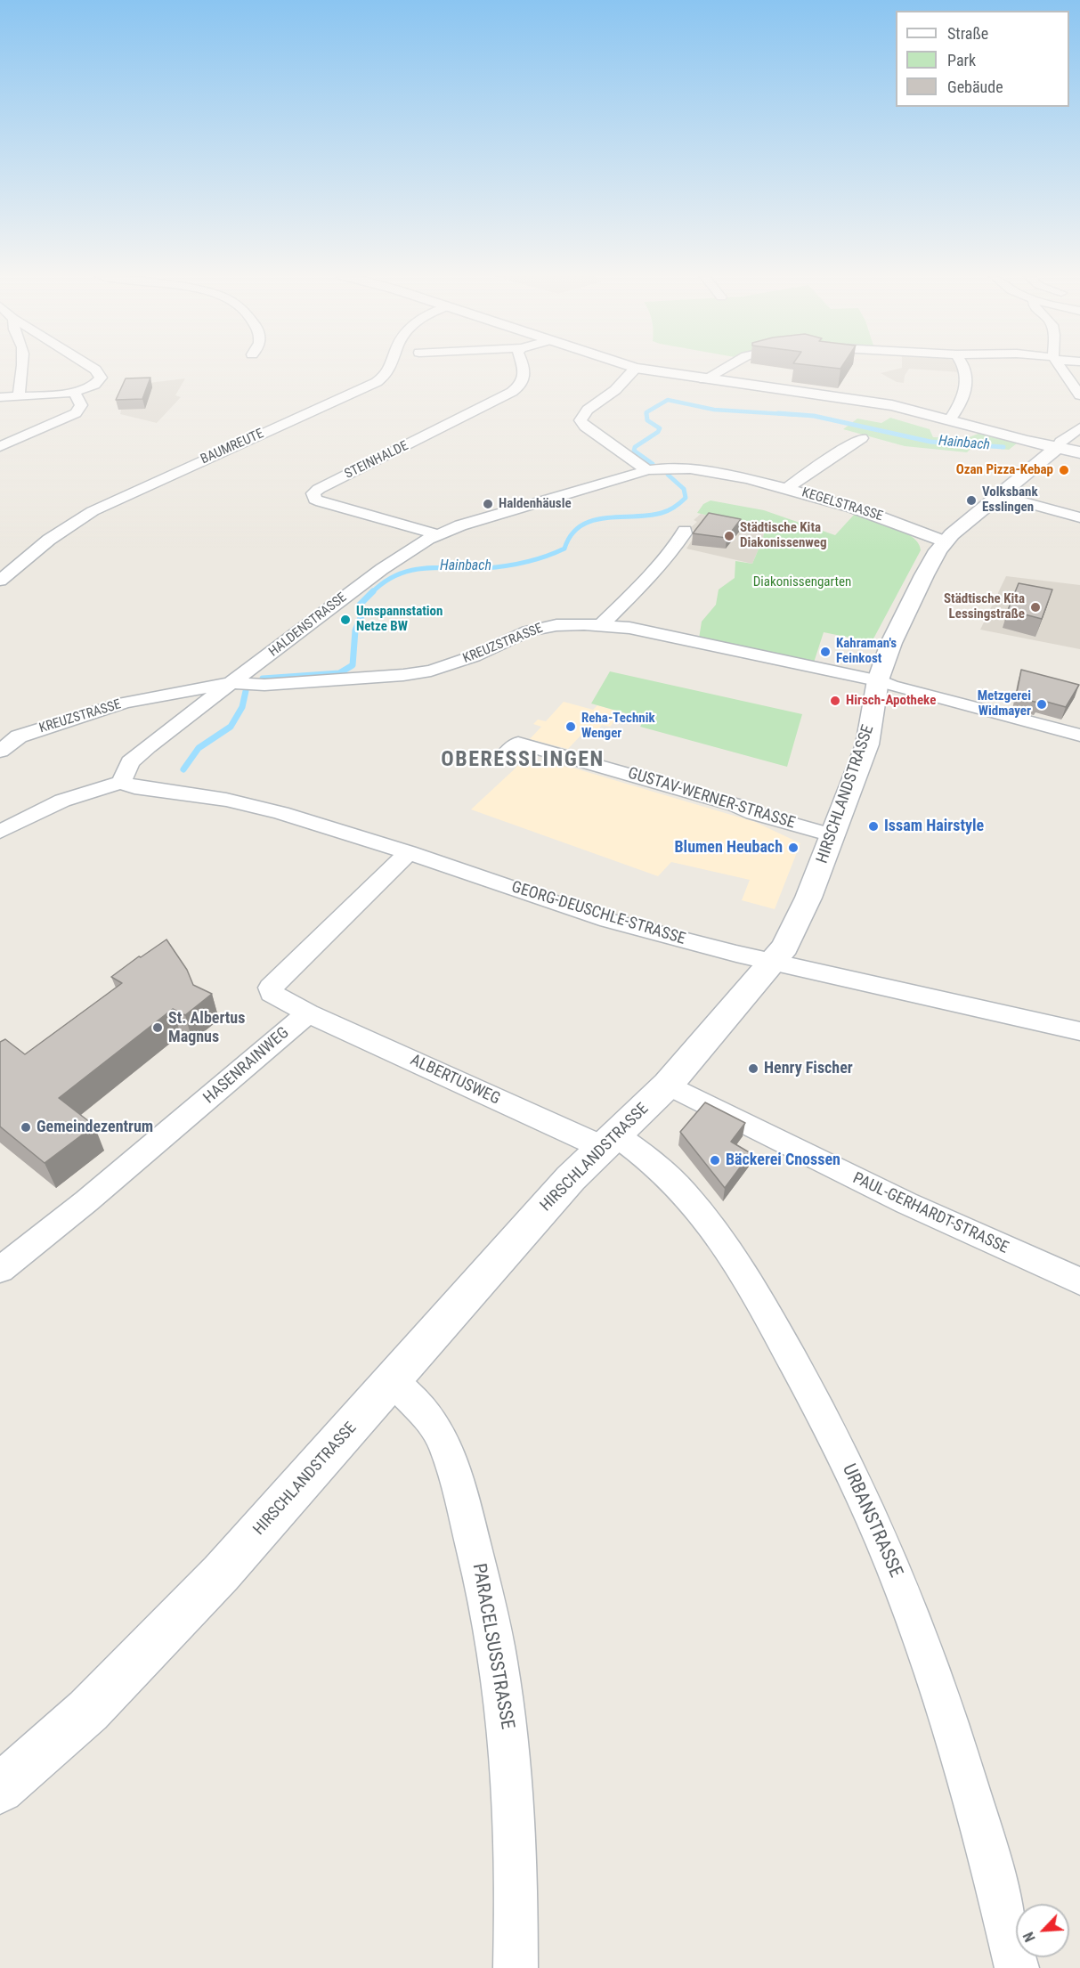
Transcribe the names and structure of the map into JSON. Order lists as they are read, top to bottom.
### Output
{
  "streets": {
    "street": [
      "BAUMREUTE",
      "STEINHALDE",
      "KEGELSTRASSE",
      "HALDENSTRASSE",
      "KREUZSTRASSE",
      "HIRSCHLANDSTRASSE",
      "GUSTAV-WERNER-STRASSE",
      "GEORG-DEUSCHLE-STRASSE",
      "HASENRAINWEG",
      "ALBERTUSWEG",
      "PAUL-GERHARDT-STRASSE",
      "URBANSTRASSE",
      "PARACELSUSSTRASSE"
    ]
  },
  "crossings": [
    ["STEINHALDE", "HALDENSTRASSE"],
    ["KEGELSTRASSE", "HALDENSTRASSE"],
    ["KEGELSTRASSE", "HIRSCHLANDSTRASSE"],
    ["HALDENSTRASSE", "KREUZSTRASSE"],
    ["HALDENSTRASSE", "GEORG-DEUSCHLE-STRASSE"],
    ["KREUZSTRASSE", "HIRSCHLANDSTRASSE"],
    ["HIRSCHLANDSTRASSE", "GUSTAV-WERNER-STRASSE"],
    ["HIRSCHLANDSTRASSE", "GEORG-DEUSCHLE-STRASSE"],
    ["HIRSCHLANDSTRASSE", "ALBERTUSWEG"],
    ["HIRSCHLANDSTRASSE", "PAUL-GERHARDT-STRASSE"],
    ["HIRSCHLANDSTRASSE", "URBANSTRASSE"],
    ["HIRSCHLANDSTRASSE", "PARACELSUSSTRASSE"],
    ["GEORG-DEUSCHLE-STRASSE", "HASENRAINWEG"],
    ["HASENRAINWEG", "ALBERTUSWEG"],
    ["ALBERTUSWEG", "URBANSTRASSE"]
  ],
  "districts": ["OBERESSLINGEN"],
  "water": ["Hainbach"],
  "parks": ["Diakonissengarten"],
  "places": [
    "Ozan Pizza-Kebap",
    "Volksbank Esslingen",
    "Haldenhäusle",
    "Städtische Kita Diakonissenweg",
    "Städtische Kita Lessingstraße",
    "Umspannstation Netze BW",
    "Kahraman's Feinkost",
    "Hirsch-Apotheke",
    "Metzgerei Widmayer",
    "Reha-Technik Wenger",
    "Issam Hairstyle",
    "Blumen Heubach",
    "St. Albertus Magnus",
    "Henry Fischer",
    "Gemeindezentrum",
    "Bäckerei Cnossen"
  ],
  "legend": ["Straße", "Park", "Gebäude"],
  "north": "bottom left"
}
